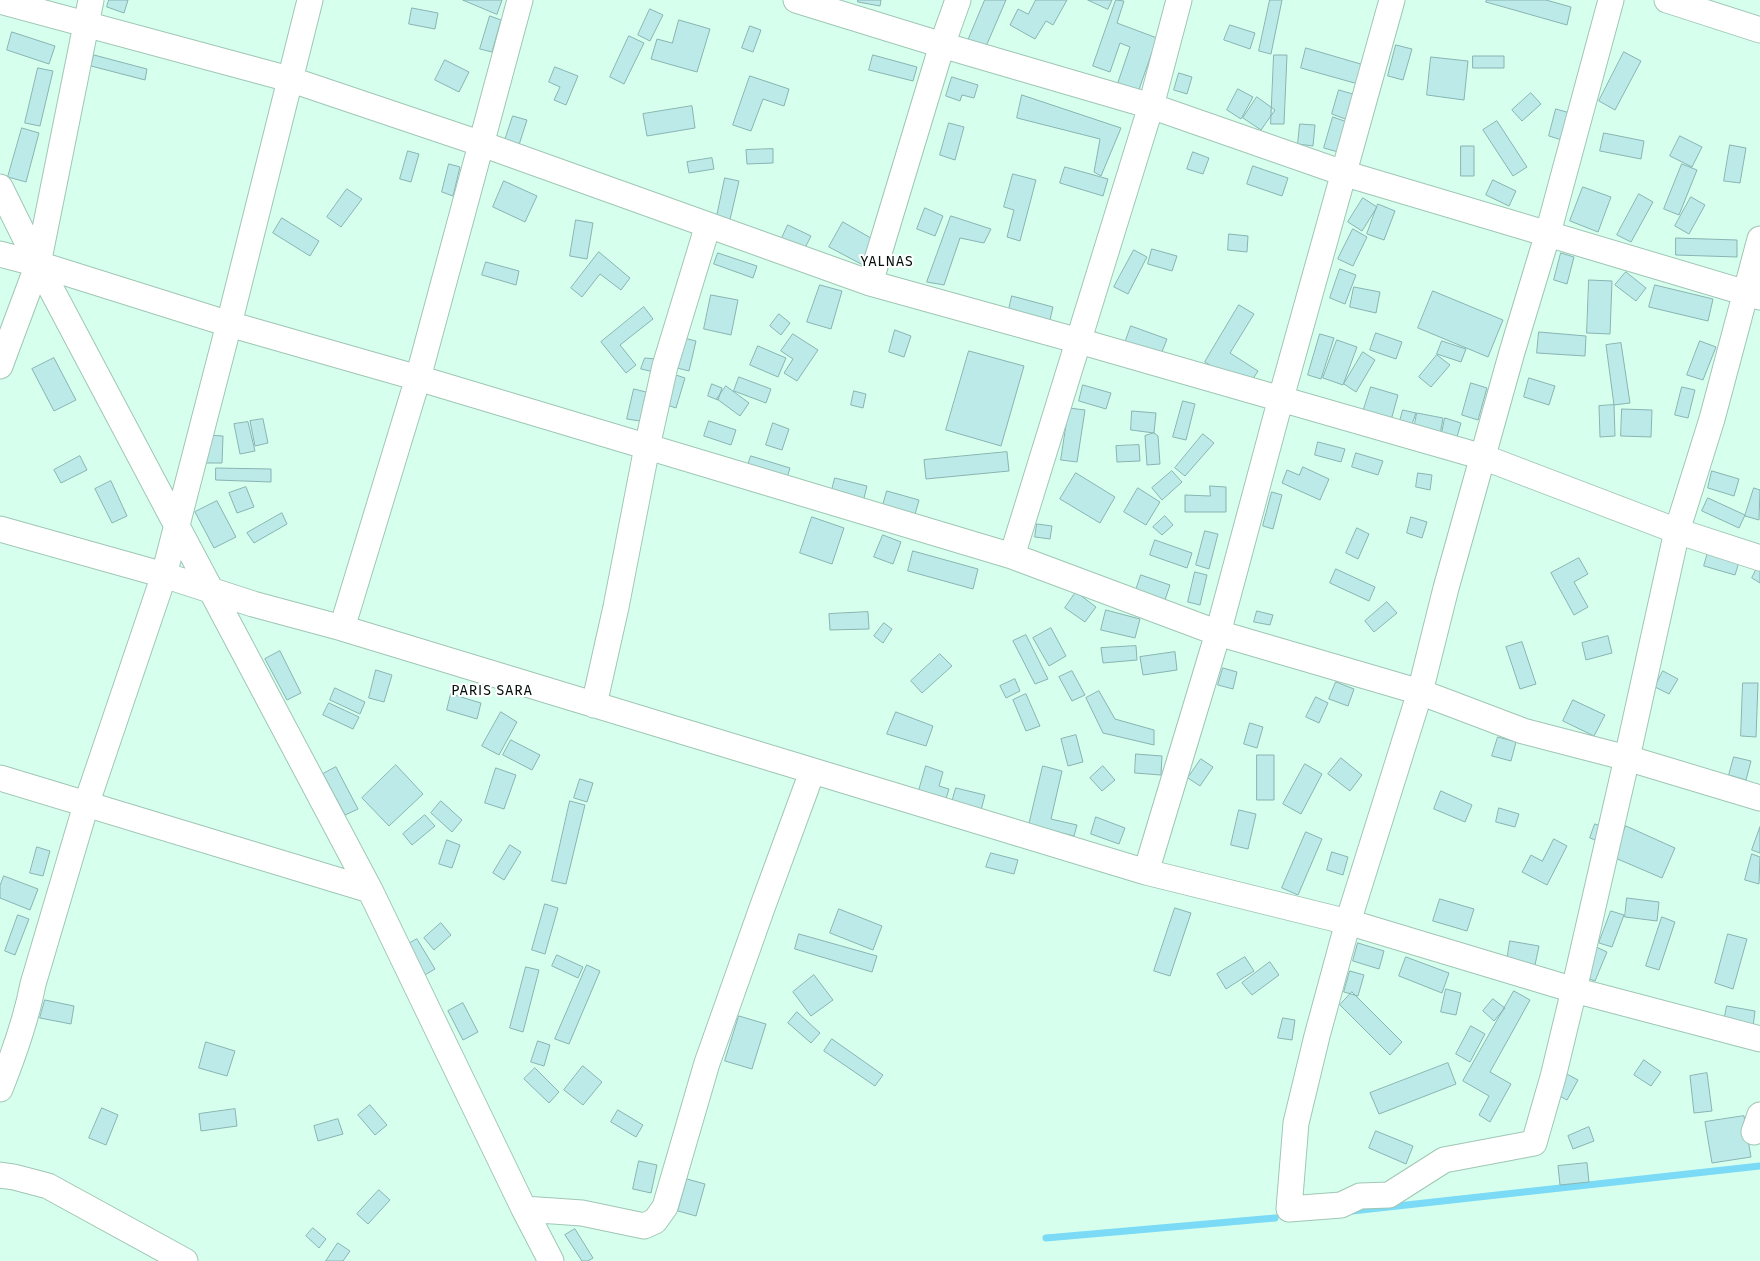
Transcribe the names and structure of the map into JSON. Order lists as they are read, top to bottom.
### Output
{
  "districts": ["YALNAS", "PARIS SARA"]
}
